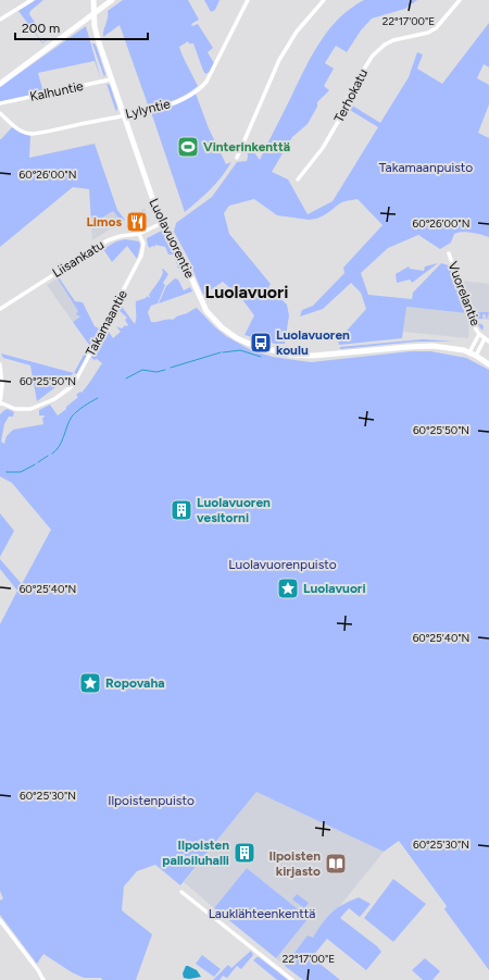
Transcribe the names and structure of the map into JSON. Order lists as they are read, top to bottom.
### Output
{
  "streets": {
    "street": [
      "Kalhuntie",
      "Terhokatu",
      "Lylyntie",
      "Luolavuorentie",
      "Liisankatu",
      "Vuorelantie",
      "Takamaantie"
    ]
  },
  "crossings": [
    ["Kalhuntie", "Luolavuorentie"],
    ["Lylyntie", "Luolavuorentie"],
    ["Luolavuorentie", "Liisankatu"],
    ["Luolavuorentie", "Vuorelantie"],
    ["Liisankatu", "Takamaantie"]
  ],
  "districts": ["Luolavuori"],
  "parks": [
    "Takamaanpuisto",
    "Luolavuorenpuisto",
    "Ilpoistenpuisto",
    "Lauklähteenkenttä"
  ],
  "places": {
    "sports": ["Vinterinkenttä"],
    "restaurant": ["Limos"],
    "bus stop": ["Luolavuoren koulu"],
    "building": ["Luolavuoren vesitorni", "Ilpoisten palloiluhalli"],
    "place": ["Luolavuori", "Ropovaha"],
    "library": ["Ilpoisten kirjasto"]
  },
  "scale_bar": "200 m",
  "coordinates": [
    "22°17'00\"E",
    "60°26'00\"N",
    "60°25'50\"N",
    "60°25'40\"N",
    "60°25'30\"N"
  ]
}
